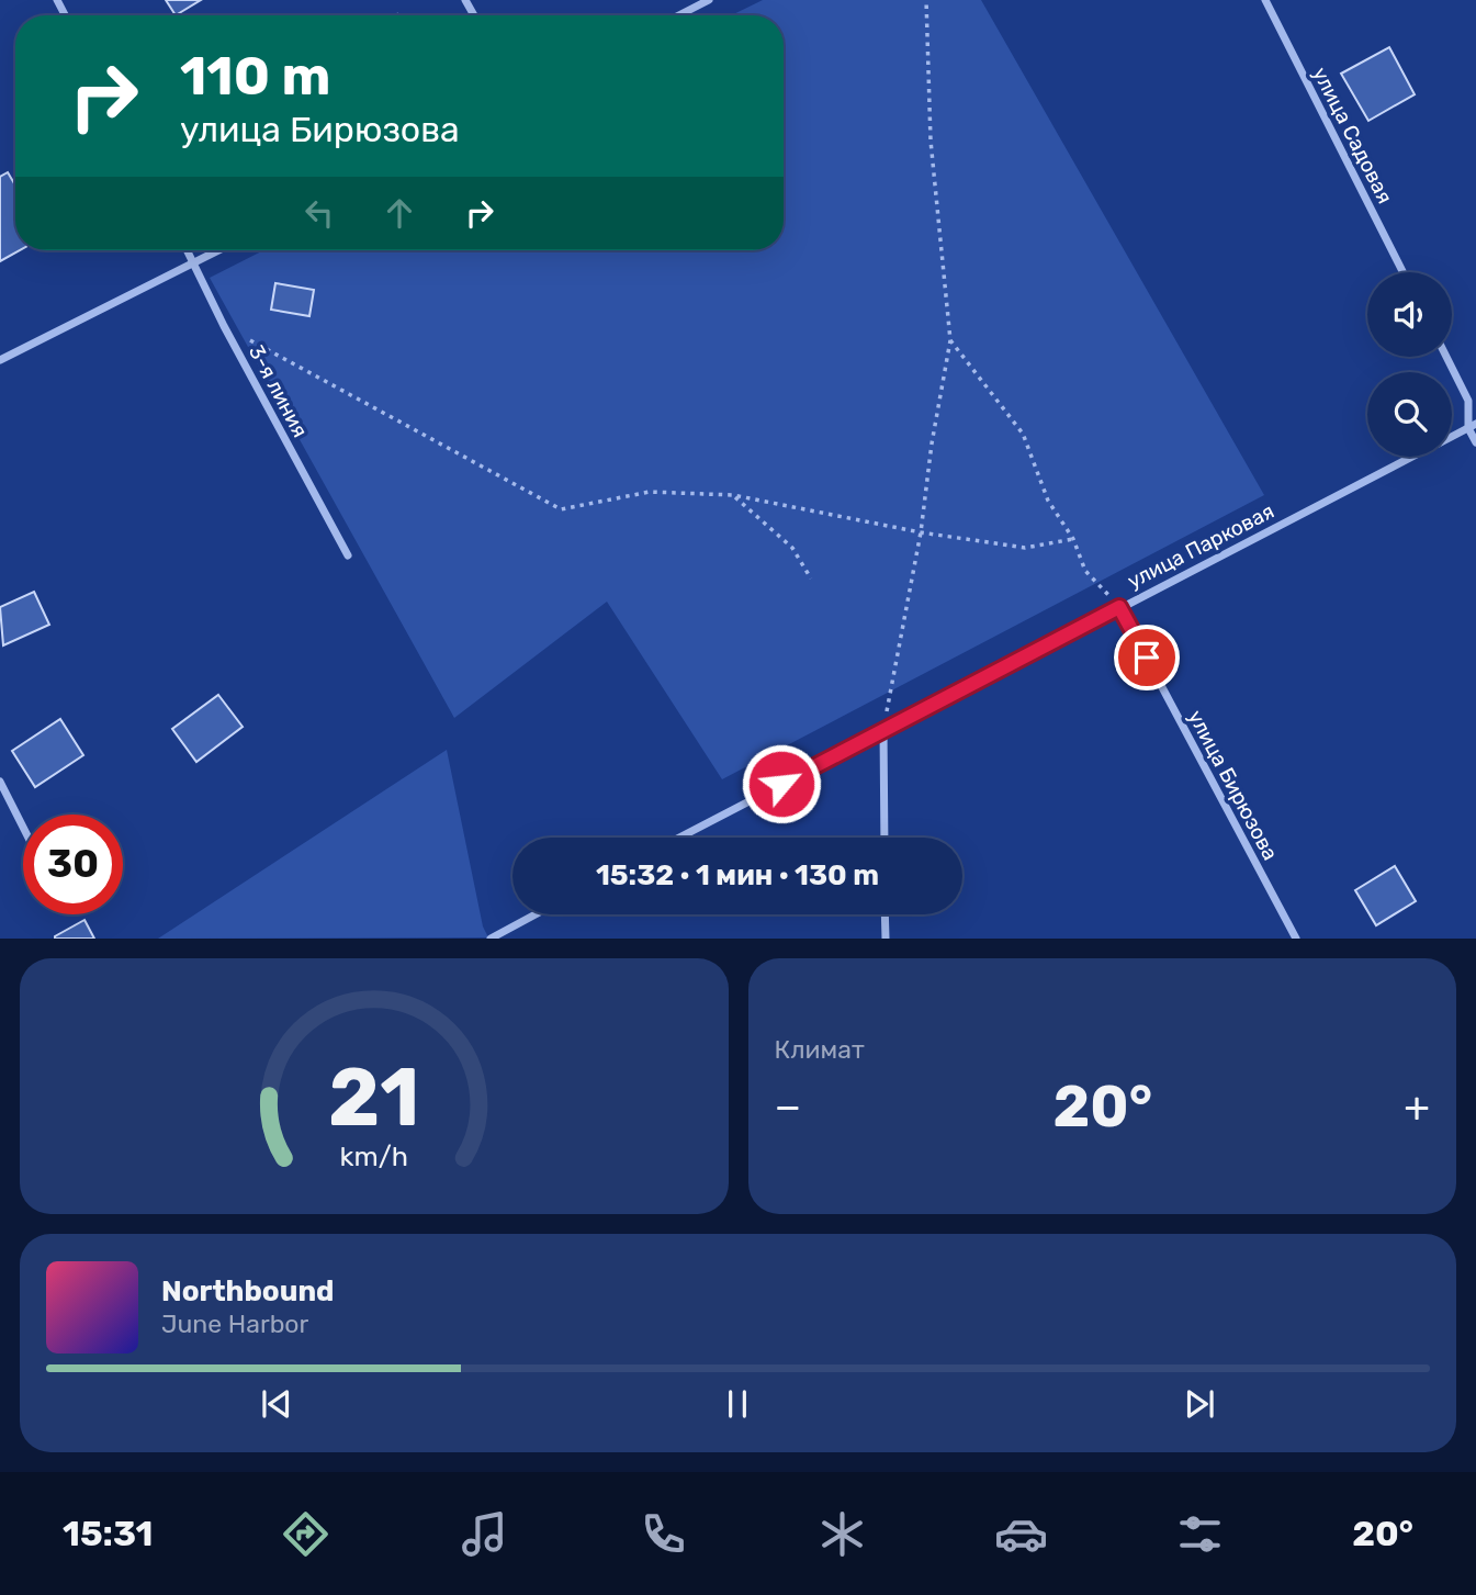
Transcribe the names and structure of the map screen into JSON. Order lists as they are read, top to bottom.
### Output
{
  "streets": {
    "street": [
      "улица Садовая",
      "3-я линия",
      "улица Парковая",
      "улица Бирюзова"
    ]
  },
  "crossings": [
    ["улица Парковая", "улица Бирюзова"]
  ],
  "page": {
    "turn": ["110 m", "улица Бирюзова"],
    "limit": "30",
    "trip": "15:32 · 1 мин · 130 m",
    "tile": "Климат",
    "heat": ["−", "20°", "+"],
    "song": ["Northbound", "June Harbor"],
    "tabs": ["15:31", "20°"],
    "gauge": ["21", "km/h"]
  }
}
